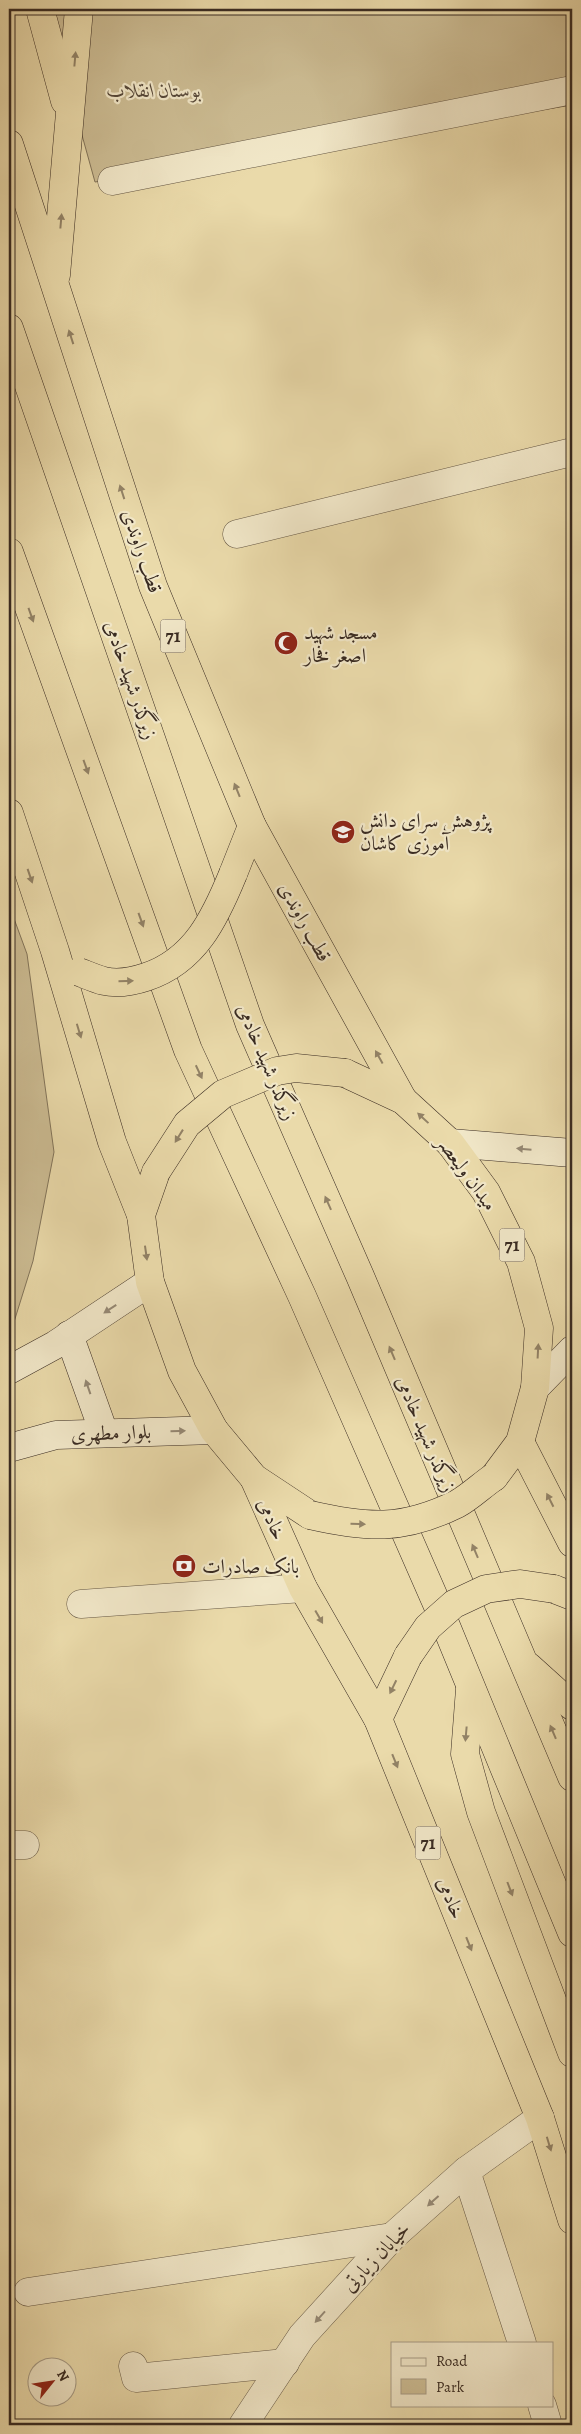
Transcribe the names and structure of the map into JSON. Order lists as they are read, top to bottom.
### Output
{
  "streets": {
    "highway": [
      "قطب راوندی",
      "71",
      "زیرگذر شهید خادمی",
      "میدان ولیعصر",
      "خادمی"
    ],
    "street": ["بلوار مطهری", "خیابان زیارتی"]
  },
  "crossings": [
    ["قطب راوندی", "میدان ولیعصر"],
    ["71", "میدان ولیعصر"],
    ["میدان ولیعصر", "بلوار مطهری"],
    ["میدان ولیعصر", "خادمی"],
    ["خادمی", "خیابان زیارتی"]
  ],
  "one_way": ["خیابان زیارتی"],
  "parks": ["بوستان انقلاب"],
  "places": {
    "mosque": ["مسجد شهید اصغر فخار"],
    "school or university": ["پژوهش سرای دانش آموزی کاشان"],
    "bank": ["بانک صادرات"]
  },
  "legend": ["Road", "Park"],
  "north": "top right"
}
